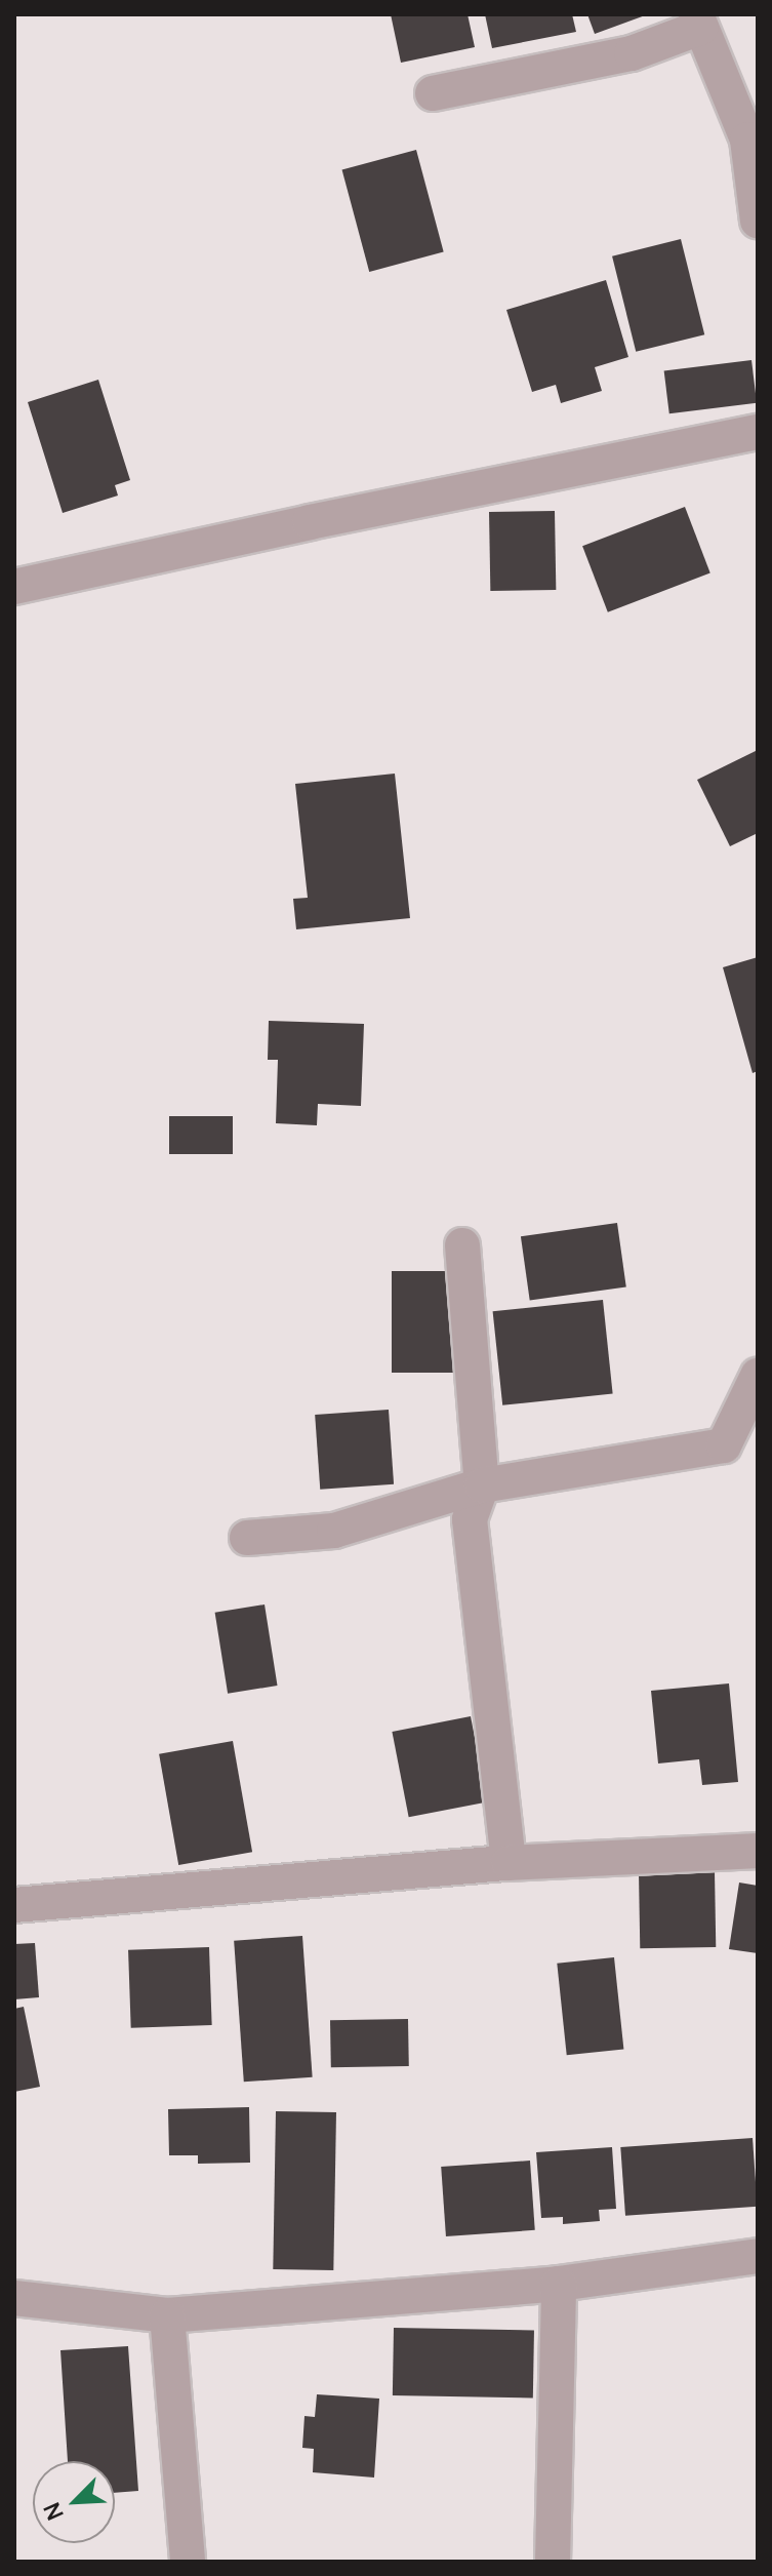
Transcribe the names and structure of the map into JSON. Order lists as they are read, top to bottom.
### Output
{
  "north": "bottom left"
}
